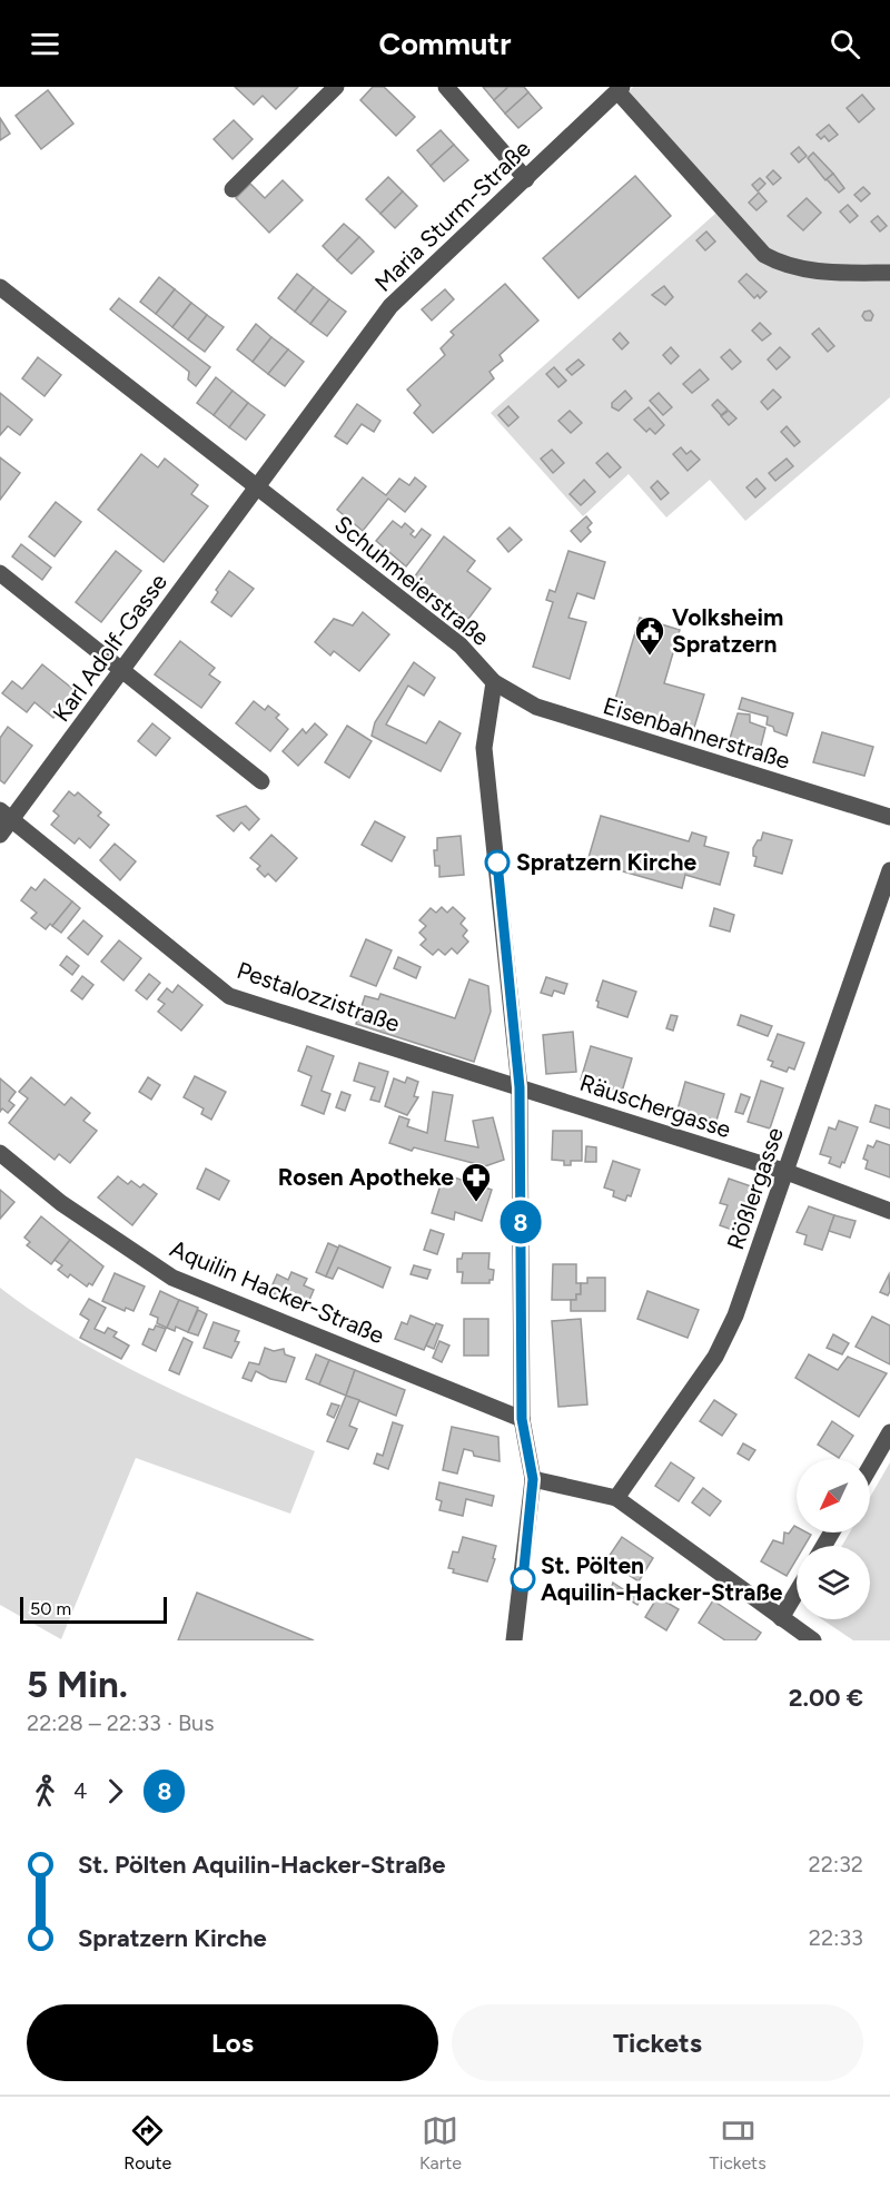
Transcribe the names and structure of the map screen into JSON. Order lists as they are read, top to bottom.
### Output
{
  "streets": {
    "street": [
      "Maria Sturm-Straße",
      "Schuhmeierstraße",
      "Karl Adolf-Gasse",
      "Eisenbahnerstraße",
      "Pestalozzistraße",
      "Räuschergasse",
      "Rößlergasse",
      "Aquilin Hacker-Straße"
    ]
  },
  "crossings": [
    ["Maria Sturm-Straße", "Schuhmeierstraße"],
    ["Maria Sturm-Straße", "Karl Adolf-Gasse"],
    ["Schuhmeierstraße", "Karl Adolf-Gasse"],
    ["Schuhmeierstraße", "Eisenbahnerstraße"],
    ["Karl Adolf-Gasse", "Pestalozzistraße"],
    ["Pestalozzistraße", "Räuschergasse"],
    ["Räuschergasse", "Rößlergasse"]
  ],
  "places": {
    "public building": ["Volksheim Spratzern"],
    "other": ["Spratzern Kirche", "St. Pölten Aquilin-Hacker-Straße"],
    "pharmacy": ["Rosen Apotheke"]
  },
  "lines": ["bus line 8"],
  "scale_bar": "50 m",
  "north": "bottom left",
  "page": {
    "header": "Commutr",
    "on_map": "8",
    "scale": "50 m",
    "heading": ["5 Min.", "22:28 – 22:33 · Bus", "2.00 €"],
    "legs": ["4", "8"],
    "list": [
      {
        "name": "St. Pölten Aquilin-Hacker-Straße",
        "value": "22:32"
      },
      {
        "name": "Spratzern Kirche",
        "value": "22:33"
      }
    ],
    "buttons": ["Los", "Tickets"],
    "tabs": ["Route", "Karte", "Tickets"]
  }
}
